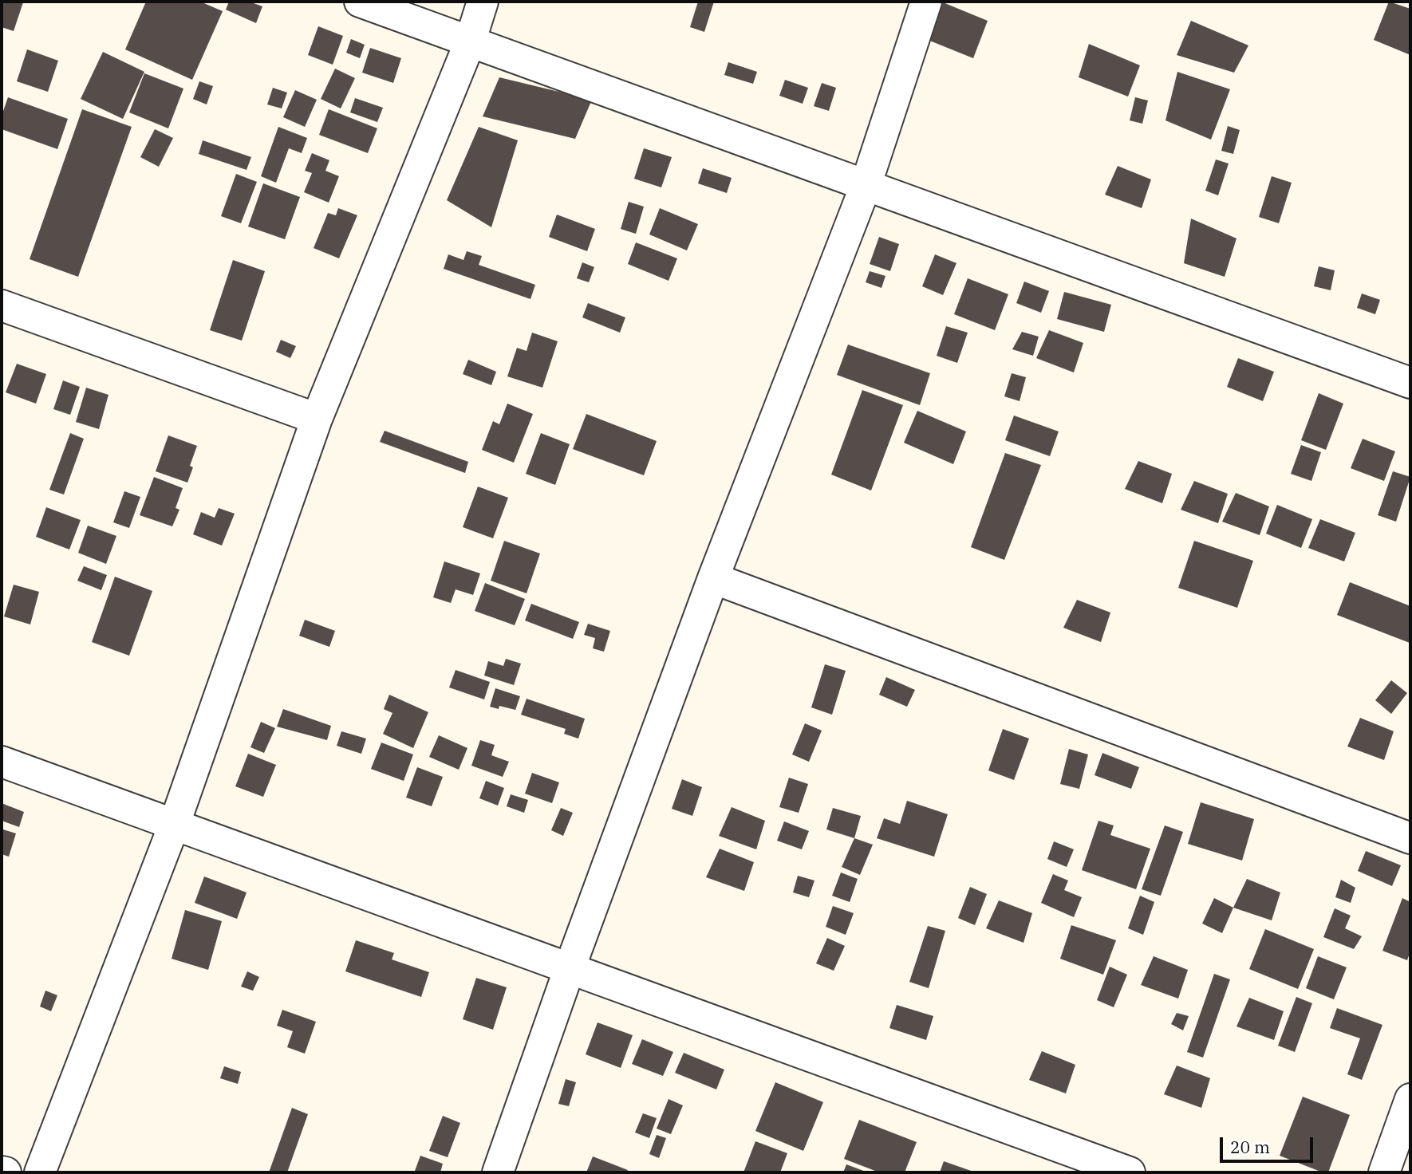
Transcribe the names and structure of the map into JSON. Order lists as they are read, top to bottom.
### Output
{
  "scale_bar": "20 m"
}
